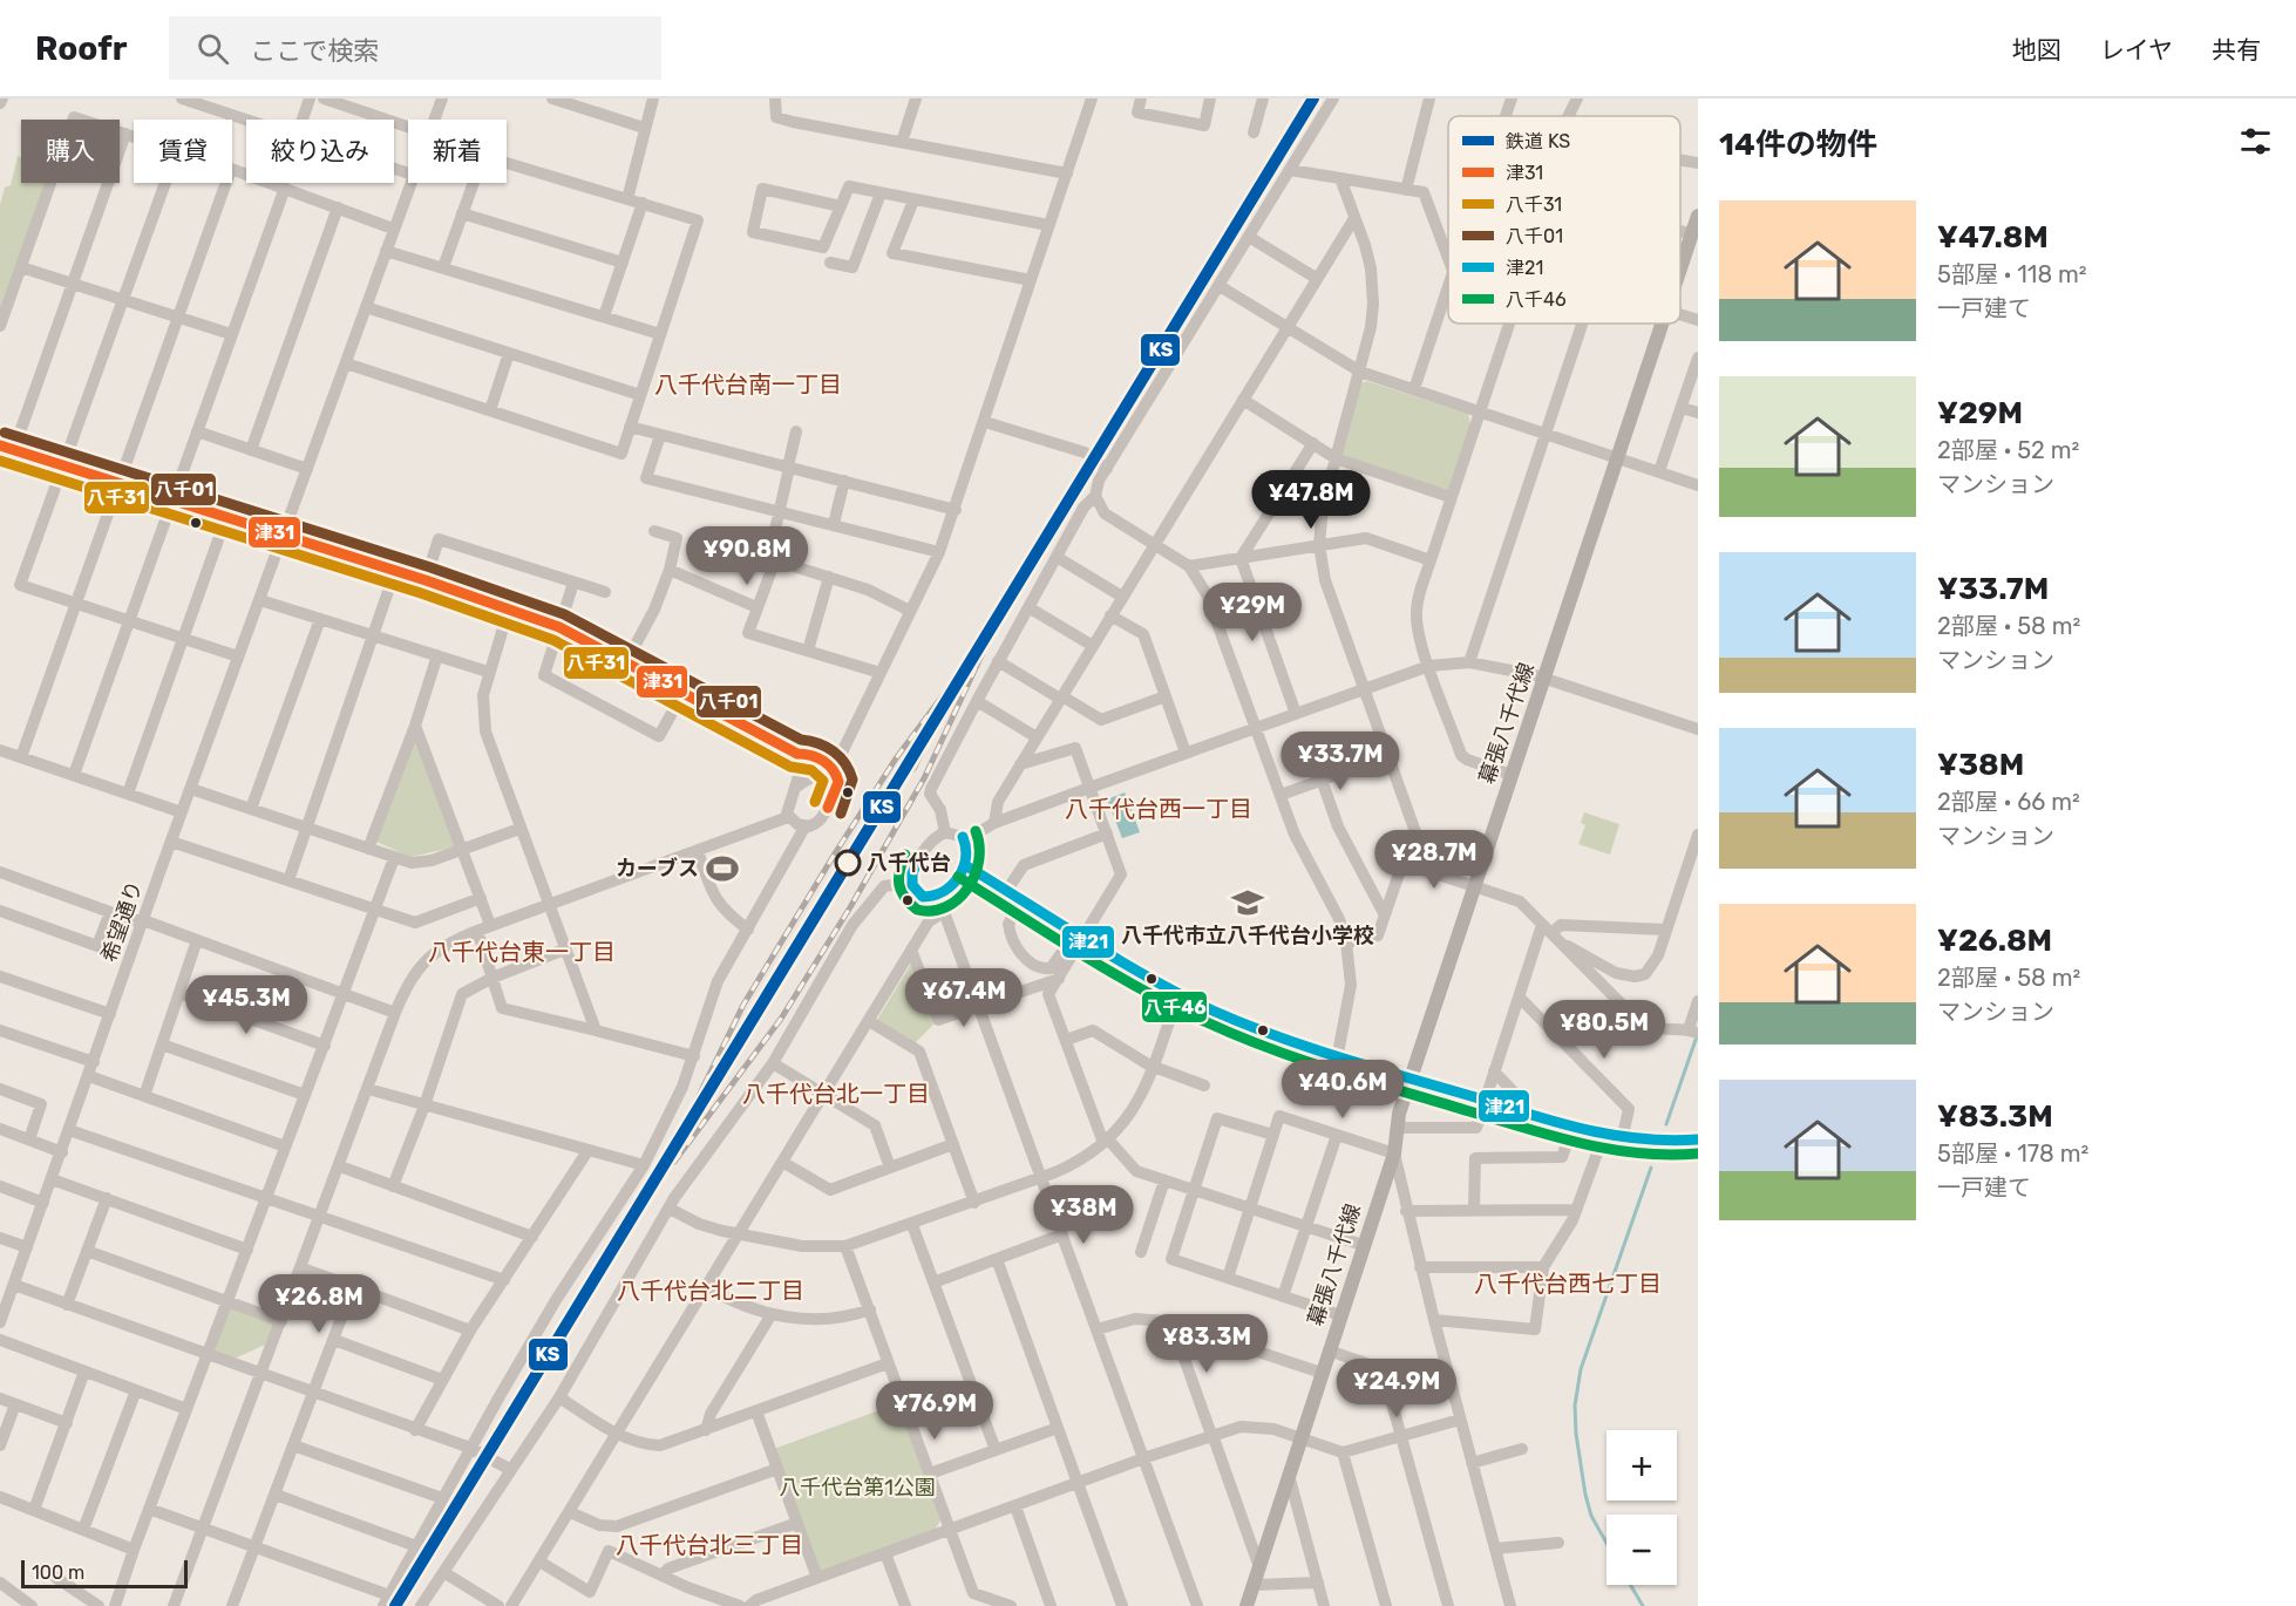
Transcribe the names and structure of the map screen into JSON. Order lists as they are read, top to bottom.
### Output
{
  "streets": {
    "main road": ["幕張八千代線"],
    "street": ["希望通り"]
  },
  "districts": [
    "八千代台南一丁目",
    "八千代台西一丁目",
    "八千代台東一丁目",
    "八千代台北一丁目",
    "八千代台西七丁目",
    "八千代台北二丁目",
    "八千代台北三丁目"
  ],
  "parks": ["八千代台第1公園"],
  "places": {
    "other": ["八千代台"],
    "sports": ["カーブス"],
    "school or university": ["八千代市立八千代台小学校"]
  },
  "lines": [
    "rail line KS",
    "transit line 八千01",
    "transit line 津31",
    "transit line 八千31",
    "transit line 八千46",
    "transit line 津21"
  ],
  "legend": [
    "鉄道 KS",
    "津31",
    "八千31",
    "八千01",
    "津21",
    "八千46"
  ],
  "scale_bar": "100 m",
  "page": {
    "header": "Roofr",
    "search": "ここで検索",
    "nav": ["地図", "レイヤ", "共有"],
    "heading": "14件の物件",
    "chip": [
      "購入",
      "賃貸",
      "絞り込み",
      "新着"
    ],
    "list": [
      {
        "name": "¥47.8M",
        "note": "5部屋 · 118 m² · 一戸建て"
      },
      {
        "name": "¥29M",
        "note": "2部屋 · 52 m² · マンション"
      },
      {
        "name": "¥33.7M",
        "note": "2部屋 · 58 m² · マンション"
      },
      {
        "name": "¥38M",
        "note": "2部屋 · 66 m² · マンション"
      },
      {
        "name": "¥26.8M",
        "note": "2部屋 · 58 m² · マンション"
      },
      {
        "name": "¥83.3M",
        "note": "5部屋 · 178 m² · 一戸建て"
      }
    ],
    "price": [
      "¥47.8M",
      "¥90.8M",
      "¥29M",
      "¥33.7M",
      "¥28.7M",
      "¥67.4M",
      "¥45.3M",
      "¥80.5M",
      "¥40.6M",
      "¥38M",
      "¥26.8M",
      "¥83.3M",
      "¥24.9M",
      "¥76.9M"
    ],
    "map_buttons": ["+", "−"],
    "scale": "100 m"
  }
}
